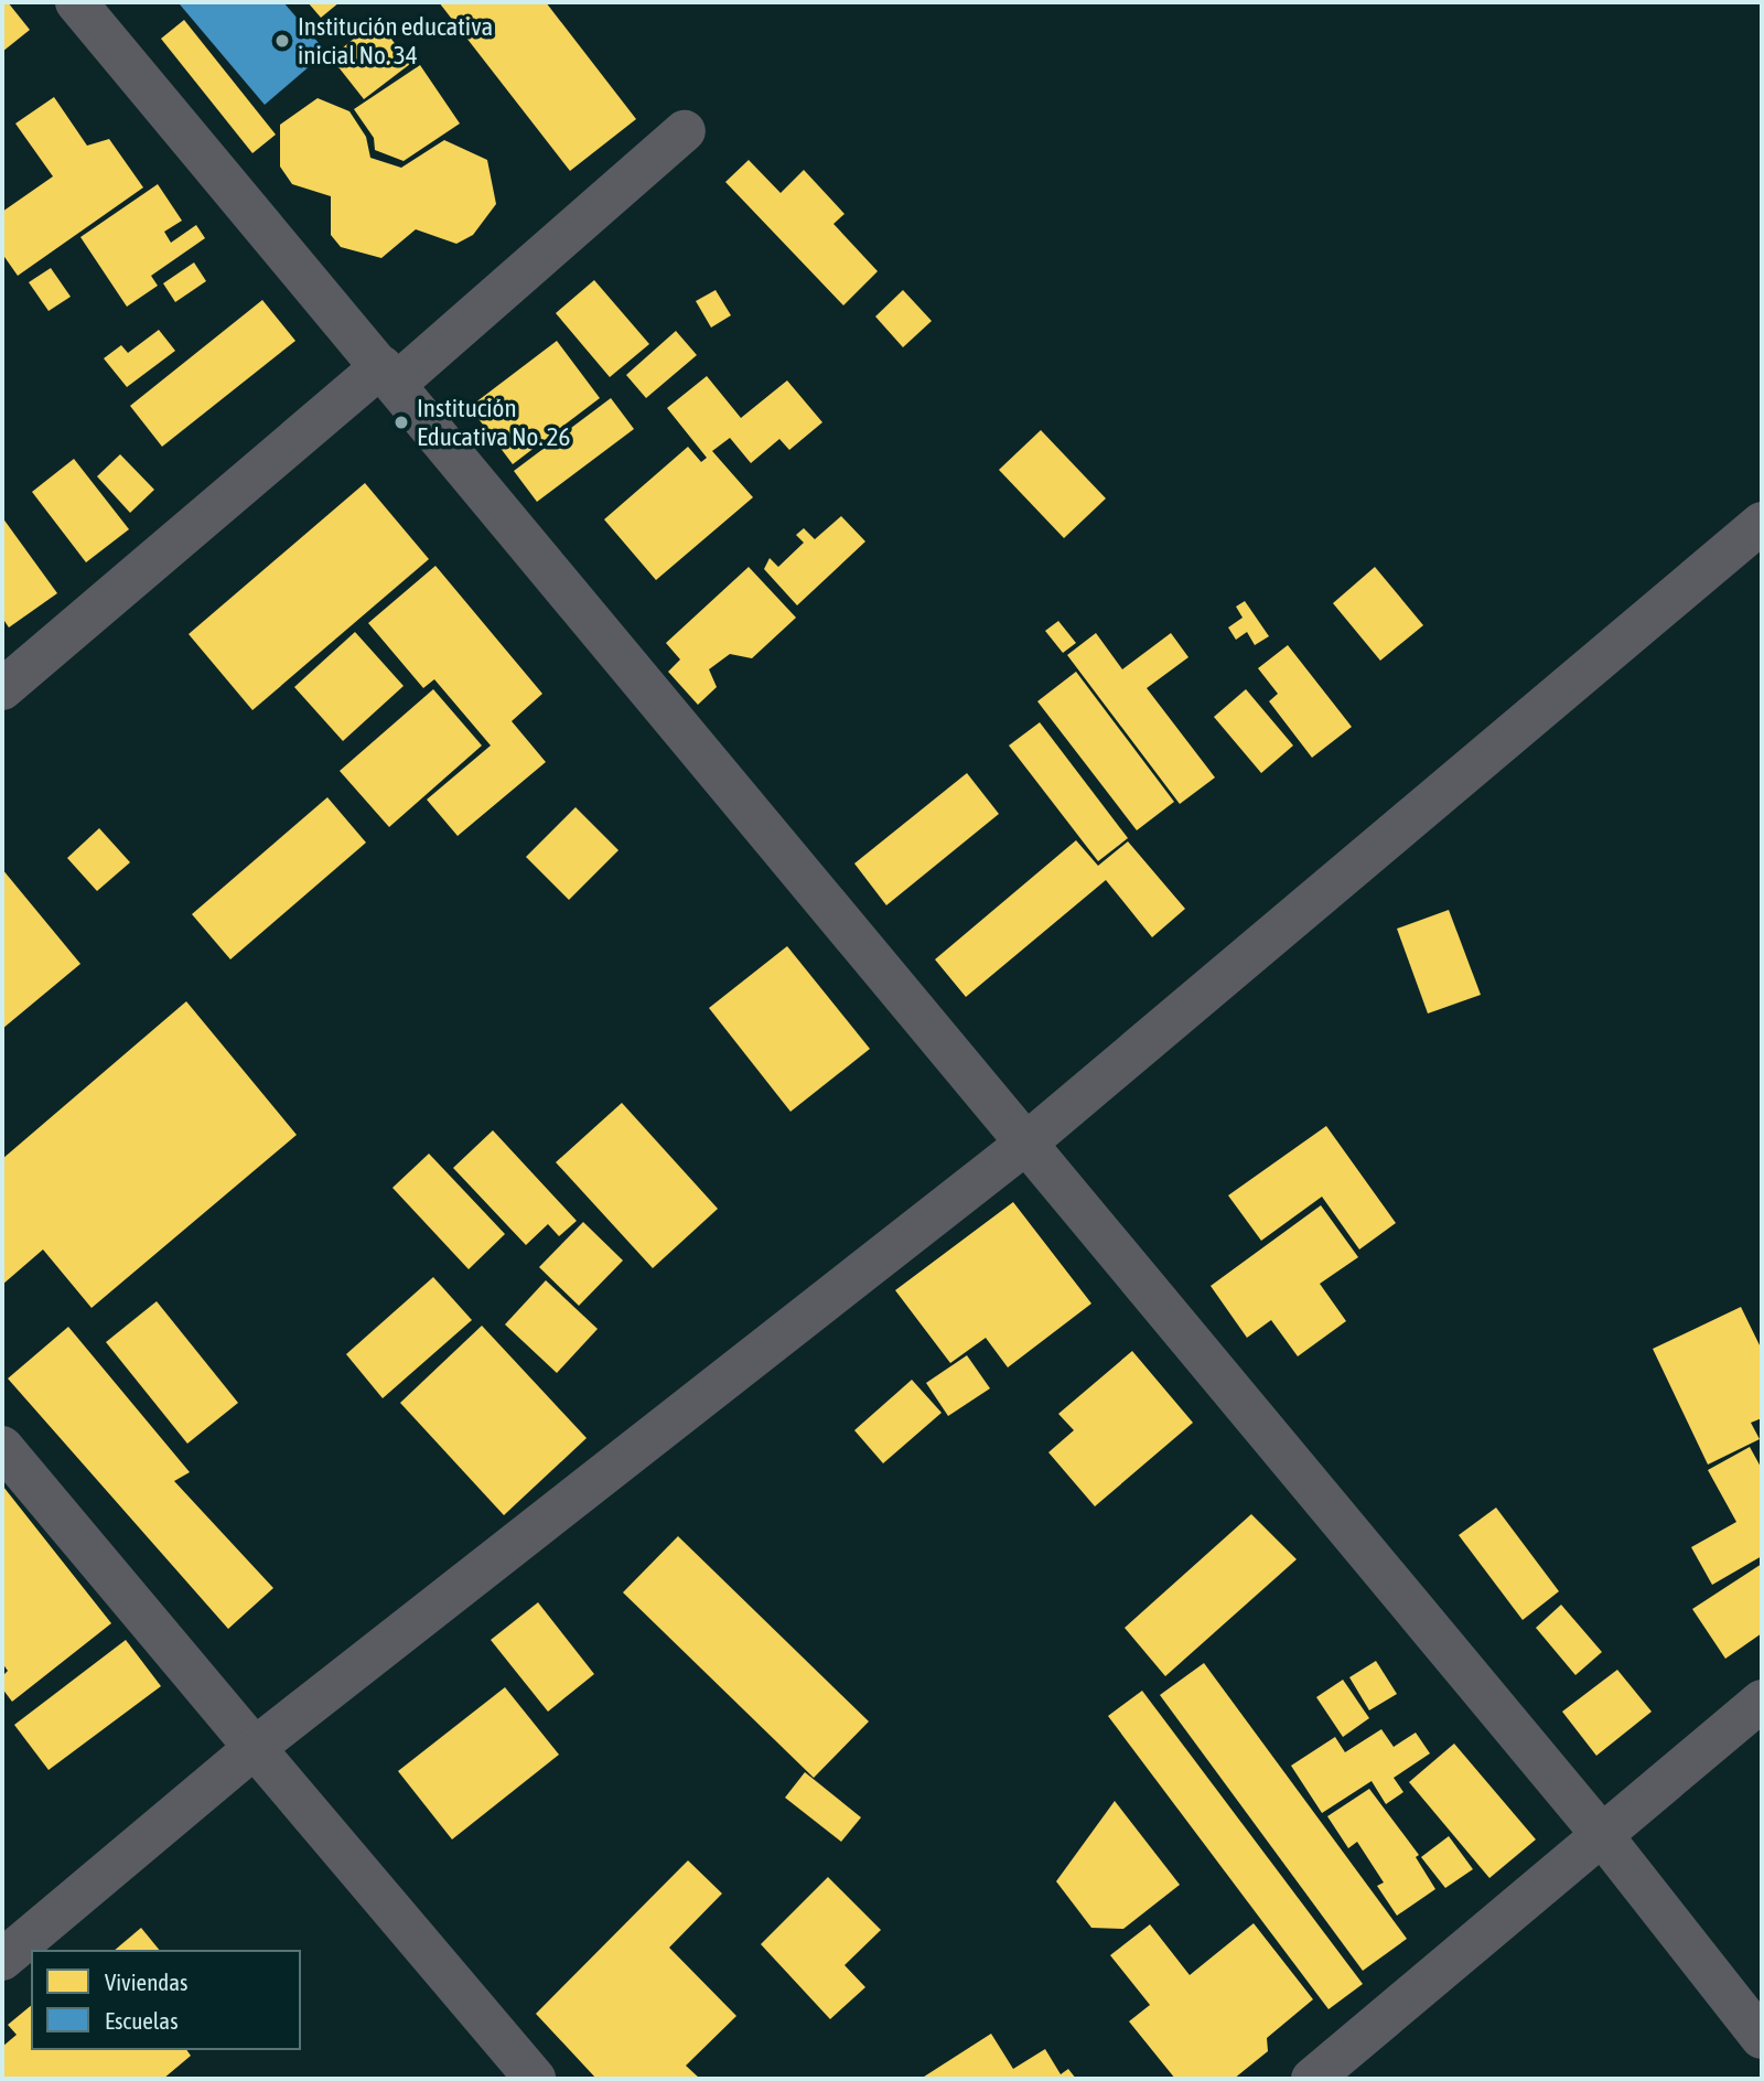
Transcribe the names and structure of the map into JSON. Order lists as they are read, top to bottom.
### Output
{
  "places": ["Institución educativa inicial No. 34", "Institución Educativa No. 26"],
  "legend": ["Viviendas", "Escuelas"]
}
